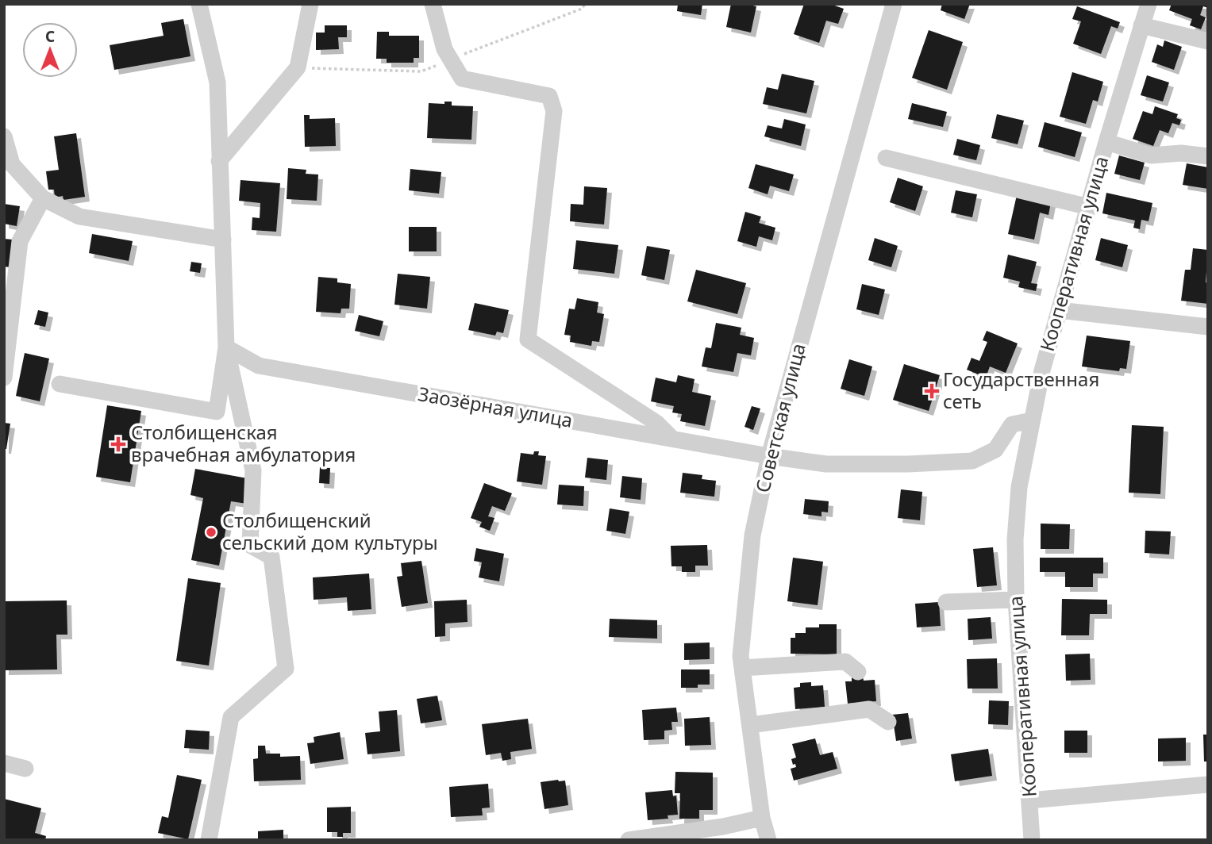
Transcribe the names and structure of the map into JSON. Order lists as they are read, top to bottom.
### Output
{
  "streets": {
    "street": ["Кооперативная улица", "Заозёрная улица", "Советская улица"]
  },
  "crossings": [
    ["Кооперативная улица", "Заозёрная улица"],
    ["Заозёрная улица", "Советская улица"]
  ],
  "places": {
    "health": ["Государственная сеть", "Столбищенская врачебная амбулатория"],
    "other": ["Столбищенский сельский дом культуры"]
  },
  "north": "top"
}
